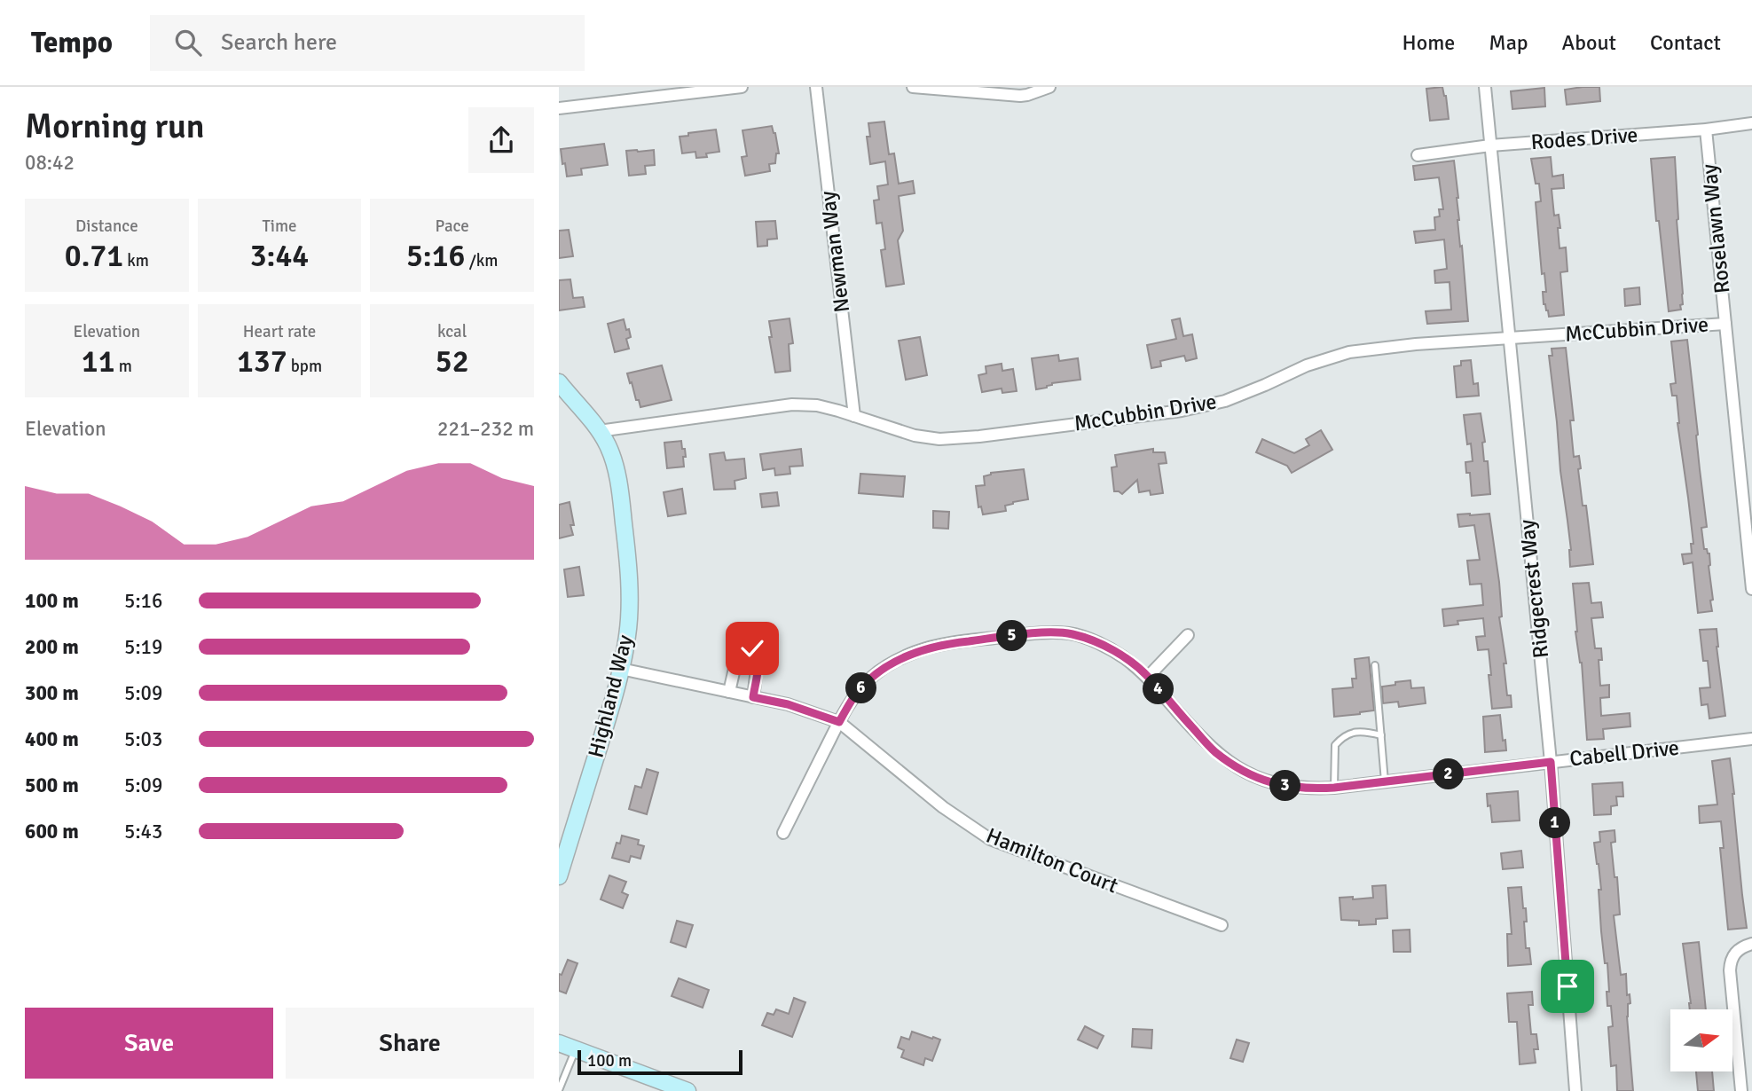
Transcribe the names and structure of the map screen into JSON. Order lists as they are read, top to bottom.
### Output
{
  "streets": {
    "street": [
      "Rodes Drive",
      "Roselawn Way",
      "Newman Way",
      "McCubbin Drive",
      "Ridgecrest Way",
      "Highland Way",
      "Cabell Drive",
      "Hamilton Court"
    ]
  },
  "crossings": [
    ["Rodes Drive", "Roselawn Way"],
    ["Rodes Drive", "Ridgecrest Way"],
    ["Roselawn Way", "McCubbin Drive"],
    ["Newman Way", "McCubbin Drive"],
    ["McCubbin Drive", "Ridgecrest Way"],
    ["McCubbin Drive", "Highland Way"],
    ["Ridgecrest Way", "Cabell Drive"],
    ["Cabell Drive", "Hamilton Court"]
  ],
  "scale_bar": "100 m",
  "north": "right",
  "page": {
    "header": "Tempo",
    "search": "Search here",
    "nav": [
      "Home",
      "Map",
      "About",
      "Contact"
    ],
    "heading": ["Morning run", "08:42"],
    "stats": [
      ["Distance", "0.71 km"],
      ["Time", "3:44"],
      ["Pace", "5:16 /km"],
      ["Elevation", "11 m"],
      ["Heart rate", "137 bpm"],
      ["kcal", "52"]
    ],
    "chart": ["Elevation", "221–232 m"],
    "list": [
      {
        "name": "100 m",
        "note": "5:16"
      },
      {
        "name": "200 m",
        "note": "5:19"
      },
      {
        "name": "300 m",
        "note": "5:09"
      },
      {
        "name": "400 m",
        "note": "5:03"
      },
      {
        "name": "500 m",
        "note": "5:09"
      },
      {
        "name": "600 m",
        "note": "5:43"
      }
    ],
    "pins": [
      "5",
      "6",
      "4",
      "2",
      "3",
      "1"
    ],
    "buttons": ["Save", "Share"],
    "scale": "100 m"
  }
}
